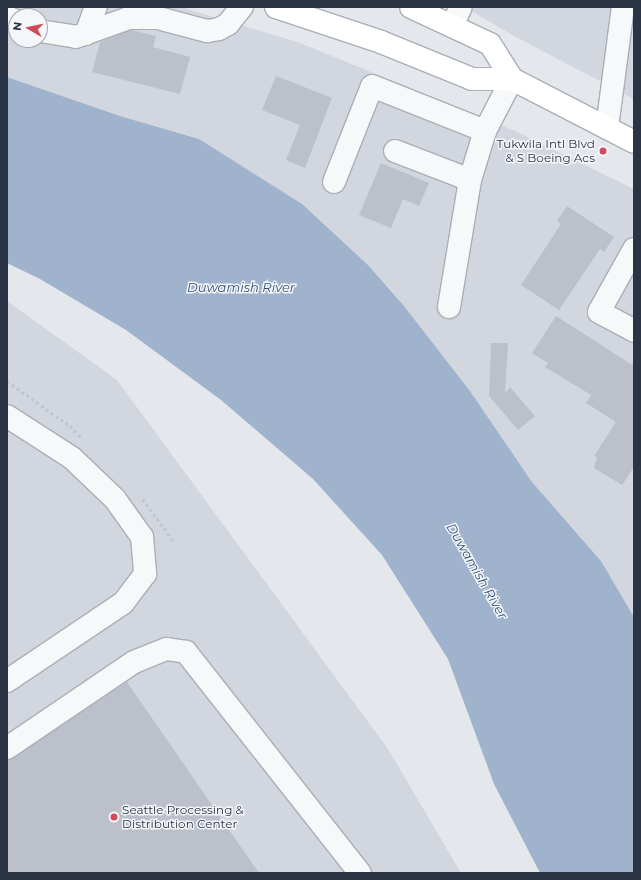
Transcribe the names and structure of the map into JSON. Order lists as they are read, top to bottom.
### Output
{
  "water": ["Duwamish River"],
  "places": ["Tukwila Intl Blvd & S Boeing Acs", "Seattle Processing & Distribution Center"],
  "north": "left"
}
